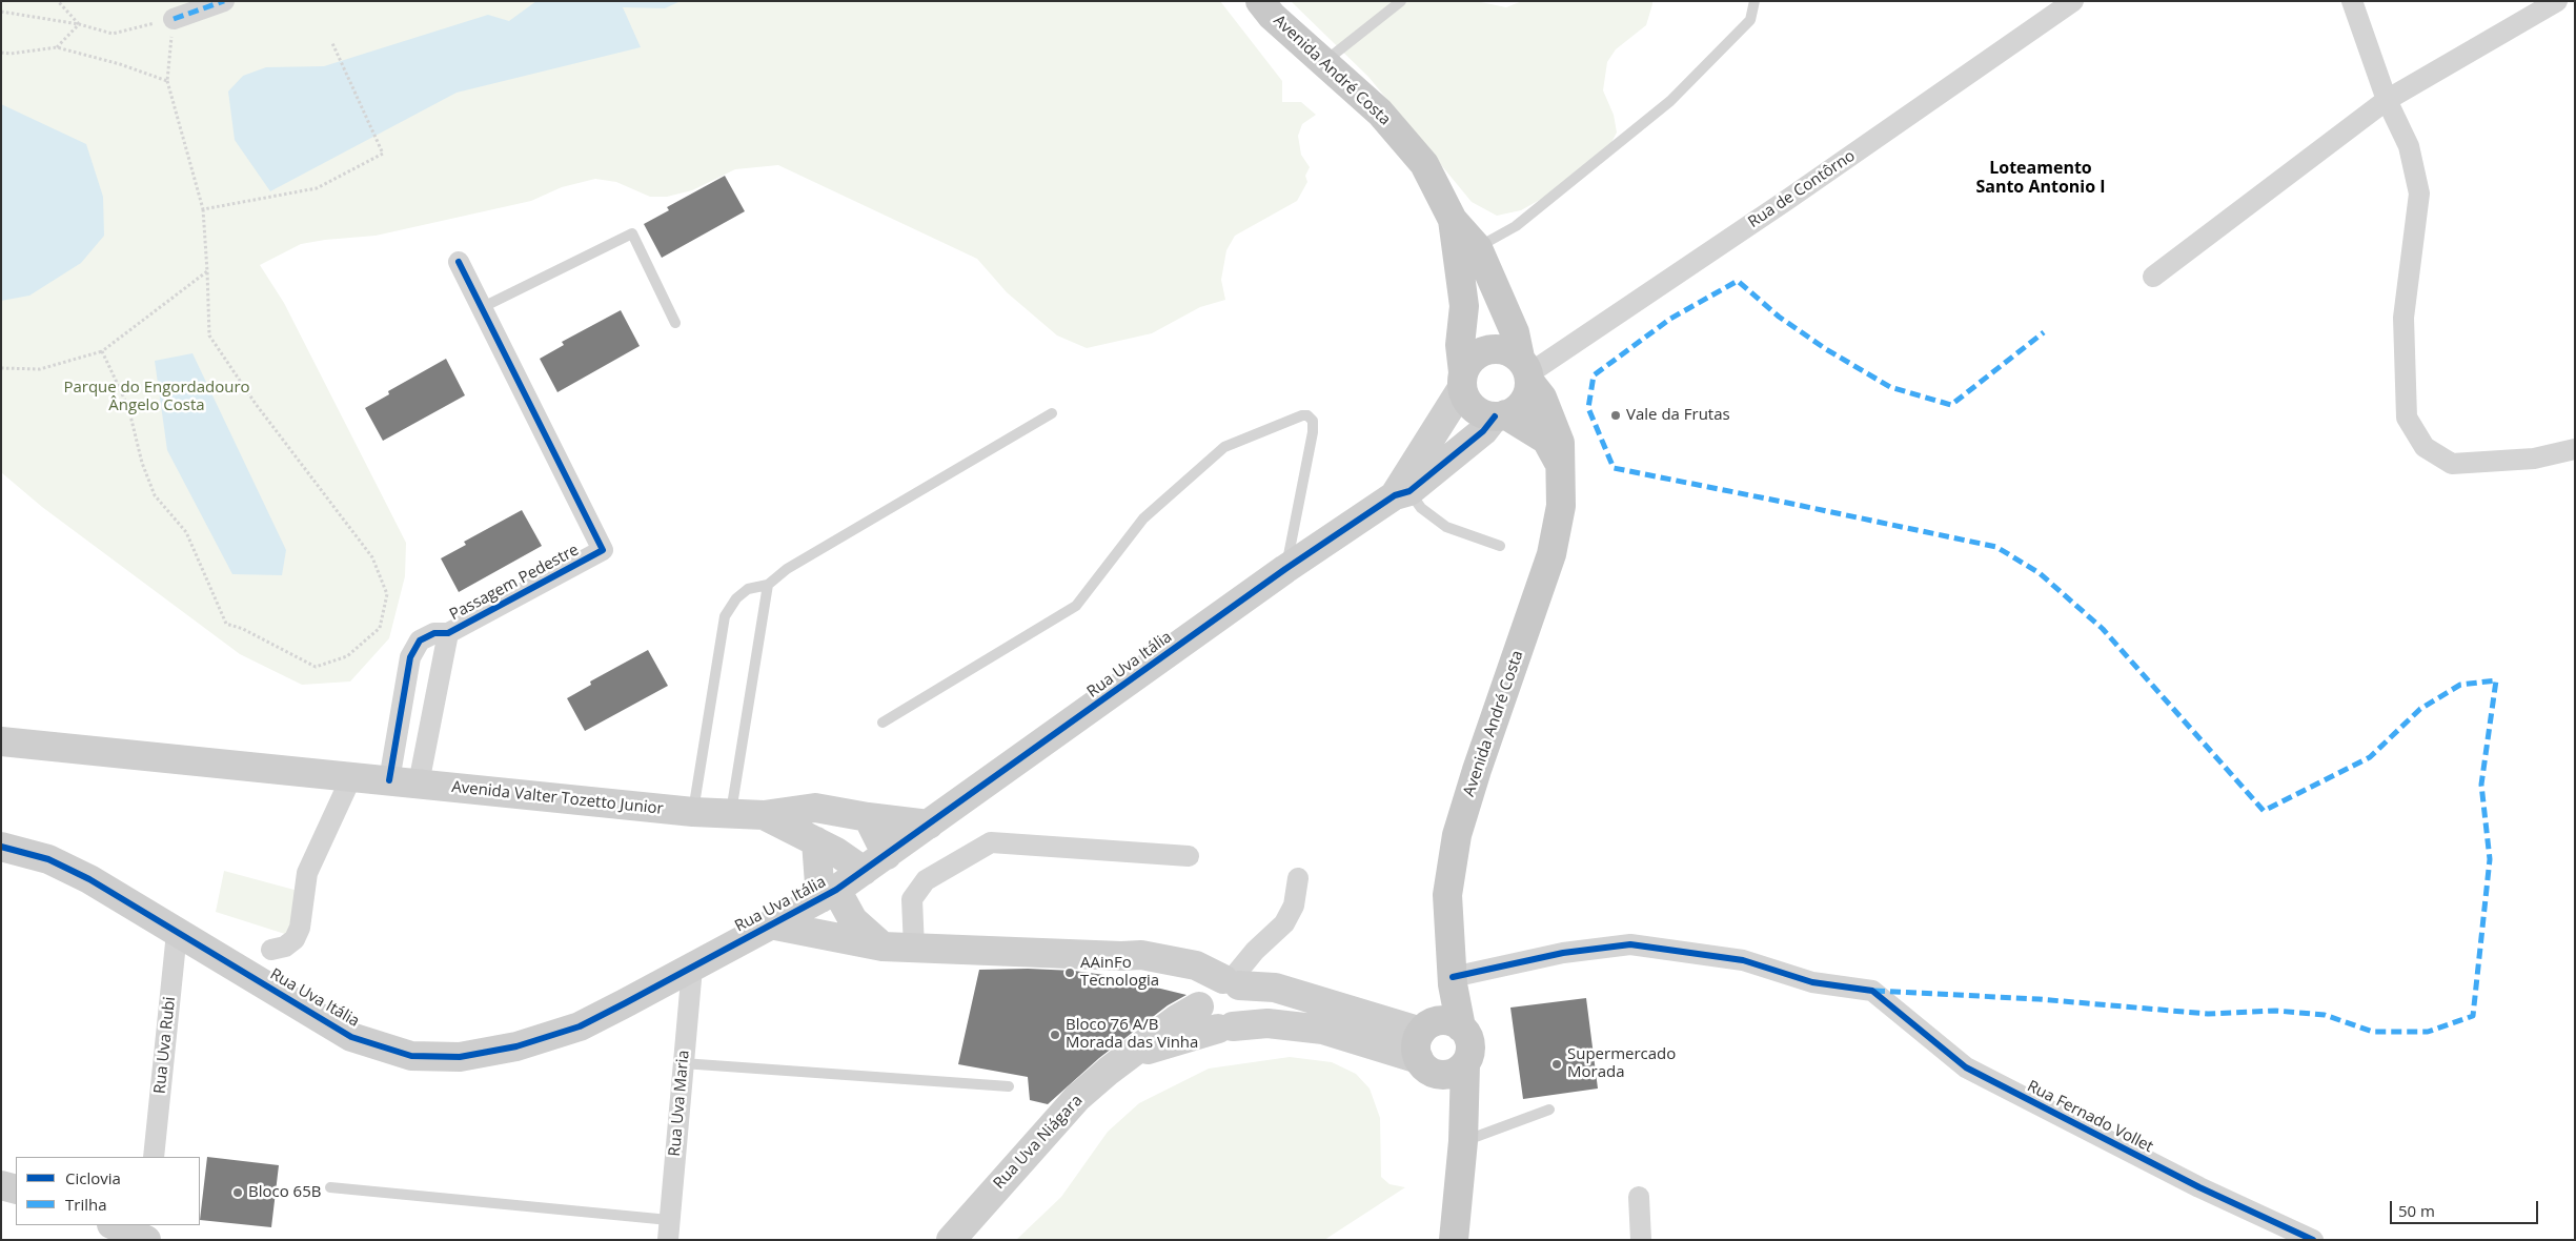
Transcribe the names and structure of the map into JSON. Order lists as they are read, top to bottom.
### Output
{
  "streets": {
    "main road": ["Avenida André Costa"],
    "street": [
      "Rua de Contôrno",
      "Passagem Pedestre",
      "Rua Uva Itália",
      "Avenida Valter Tozetto Junior",
      "Rua Uva Rubi",
      "Rua Uva Maria",
      "Rua Fernado Vollet",
      "Rua Uva Niágara"
    ]
  },
  "crossings": [
    ["Avenida André Costa", "Rua de Contôrno"],
    ["Avenida André Costa", "Rua Uva Itália"],
    ["Avenida André Costa", "Rua Fernado Vollet"],
    ["Avenida André Costa", "Rua Uva Niágara"],
    ["Rua de Contôrno", "Rua Uva Itália"],
    ["Passagem Pedestre", "Avenida Valter Tozetto Junior"],
    ["Rua Uva Itália", "Avenida Valter Tozetto Junior"],
    ["Rua Uva Itália", "Rua Uva Rubi"],
    ["Rua Uva Itália", "Rua Uva Maria"],
    ["Rua Uva Itália", "Rua Uva Niágara"]
  ],
  "districts": ["Loteamento Santo Antonio I"],
  "parks": ["Parque do Engordadouro Ângelo Costa"],
  "places": [
    "Vale da Frutas",
    "AAinFo Tecnologia",
    "Bloco 76 A/B Morada das Vinha",
    "Supermercado Morada",
    "Bloco 65B"
  ],
  "legend": ["Ciclovia", "Trilha"],
  "scale_bar": "50 m"
}
